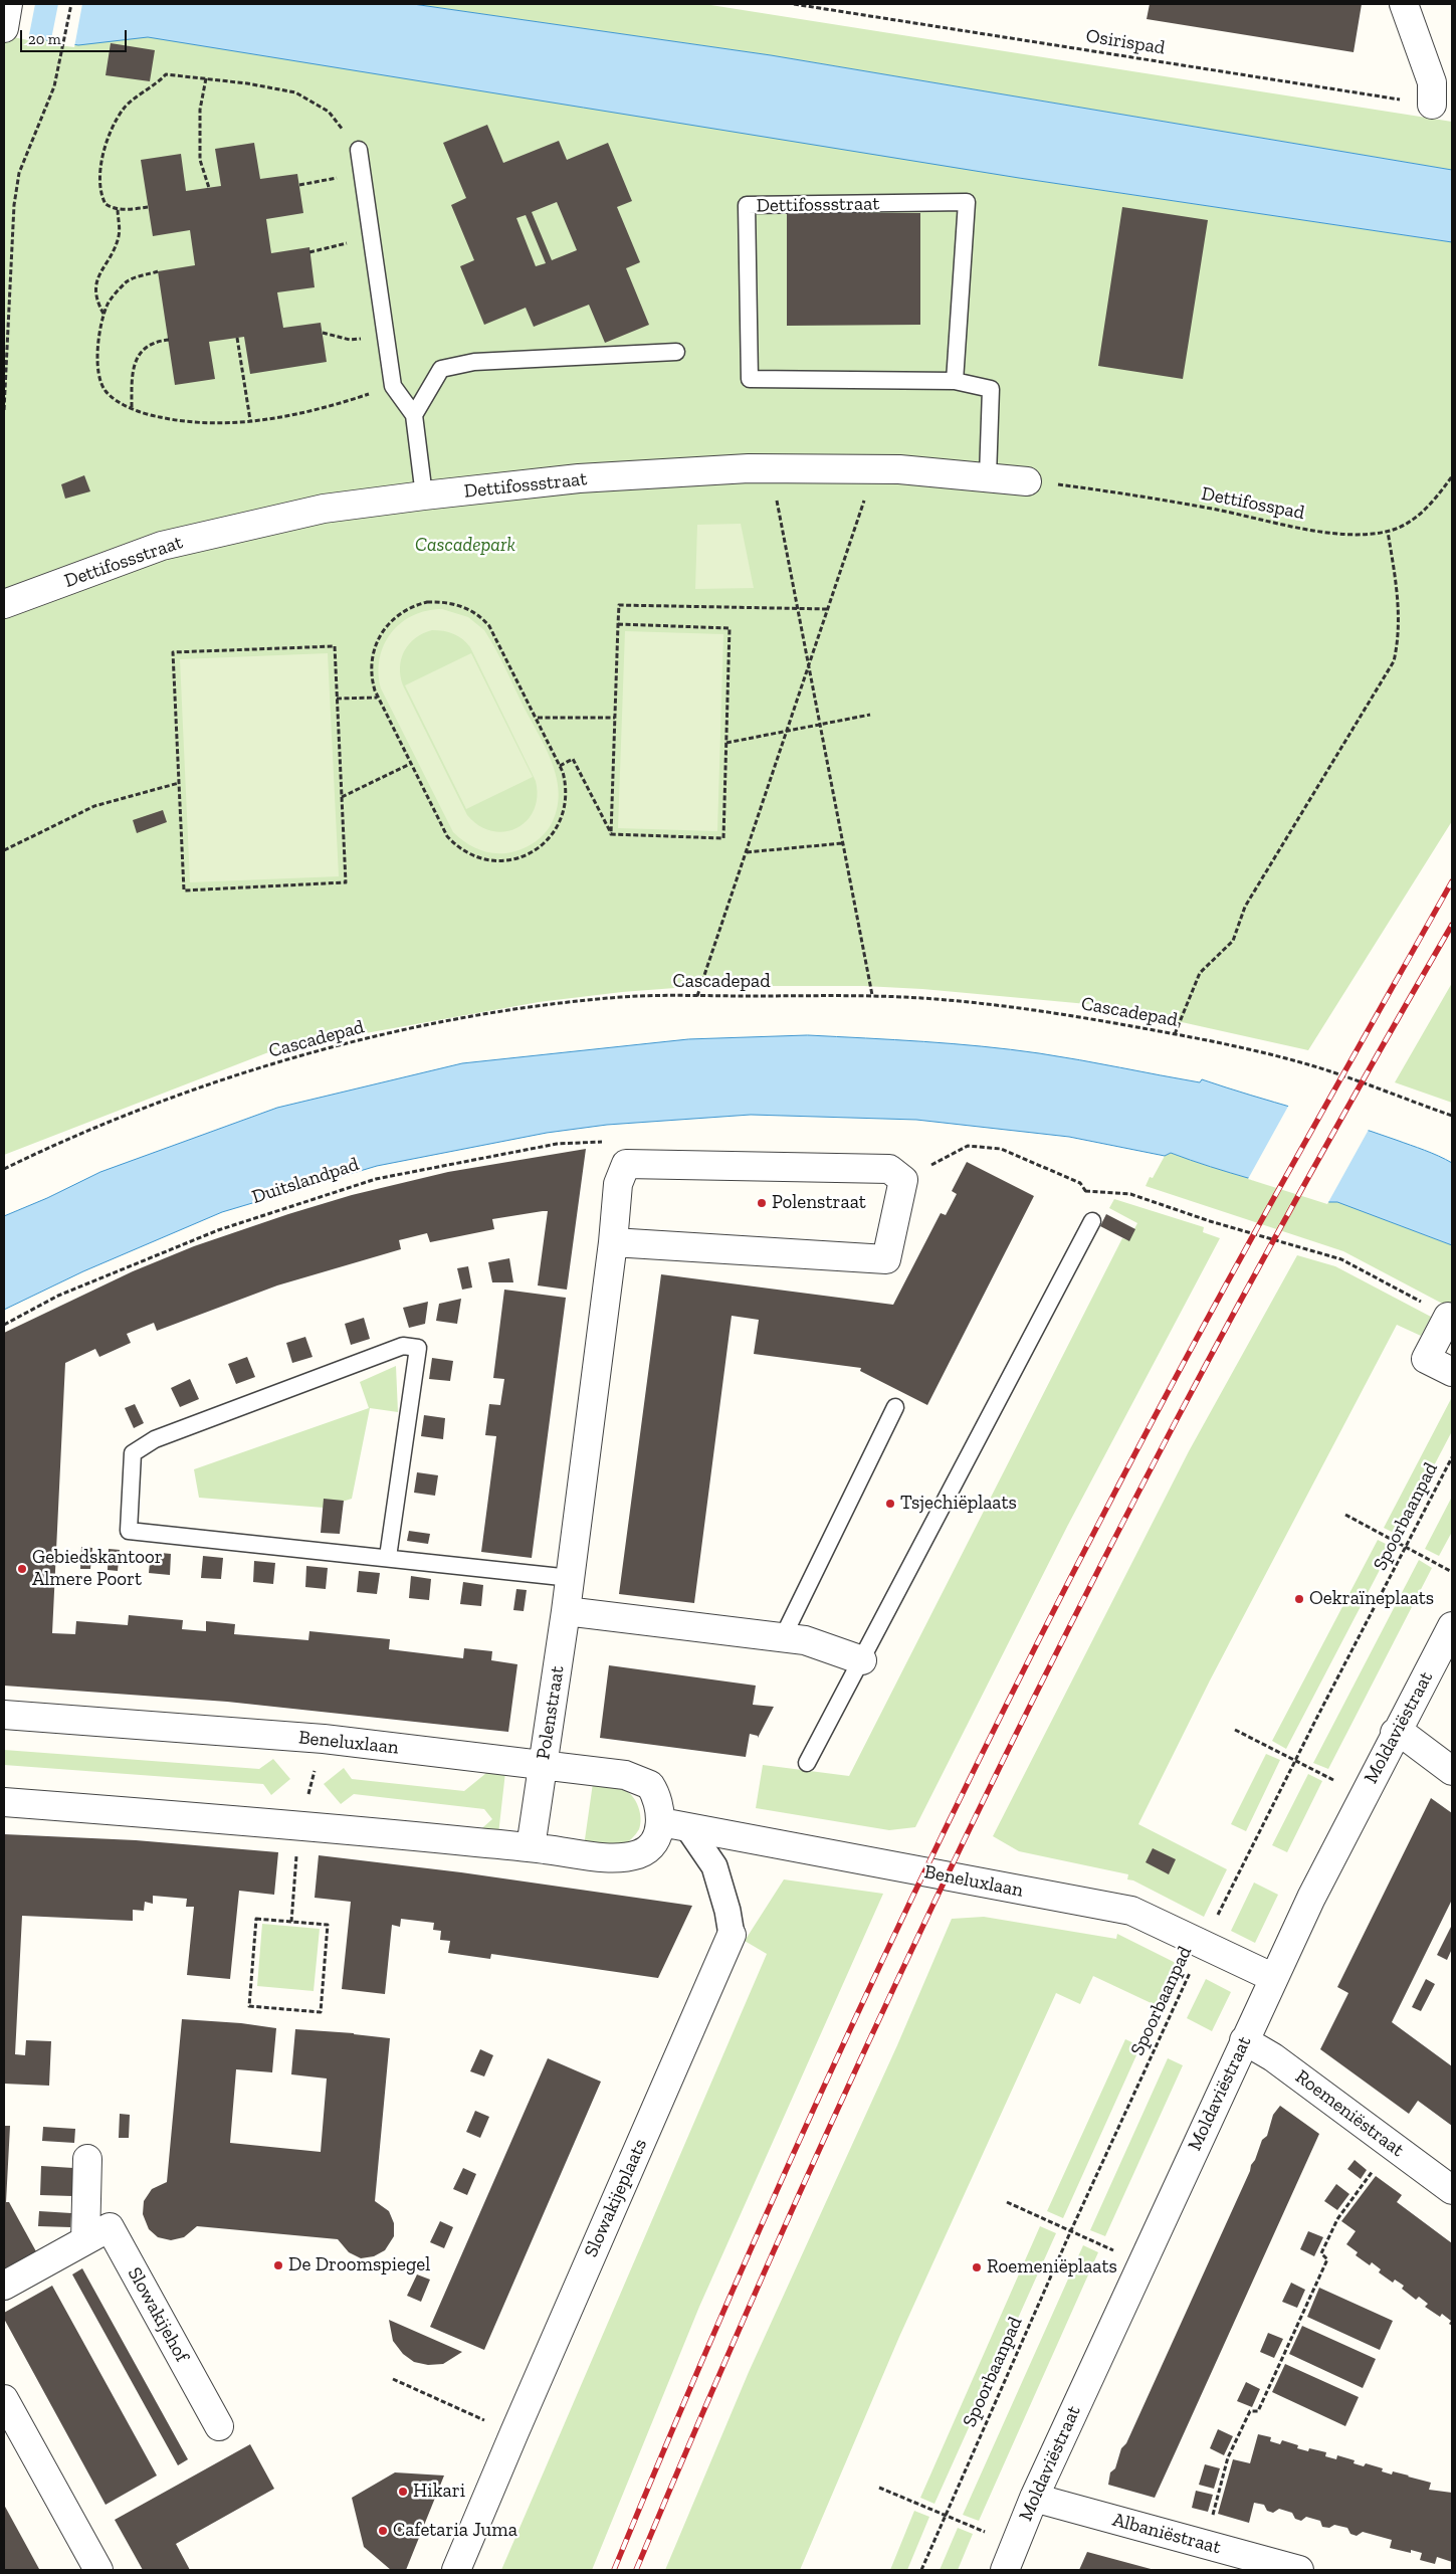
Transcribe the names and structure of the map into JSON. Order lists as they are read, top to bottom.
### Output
{
  "streets": {
    "street": [
      "Dettifossstraat",
      "Polenstraat",
      "Moldaviëstraat",
      "Beneluxlaan",
      "Roemeniëstraat",
      "Slowakijeplaats",
      "Slowakijehof",
      "Albaniëstraat"
    ],
    "path": [
      "Osirispad",
      "Dettifosspad",
      "Cascadepad",
      "Duitslandpad",
      "Spoorbaanpad"
    ]
  },
  "crossings": [
    ["Dettifossstraat", "Dettifosspad"],
    ["Duitslandpad", "Polenstraat"],
    ["Spoorbaanpad", "Beneluxlaan"],
    ["Polenstraat", "Beneluxlaan"],
    ["Moldaviëstraat", "Beneluxlaan"],
    ["Moldaviëstraat", "Roemeniëstraat"],
    ["Moldaviëstraat", "Albaniëstraat"],
    ["Beneluxlaan", "Slowakijeplaats"]
  ],
  "parks": ["Cascadepark"],
  "places": [
    "Polenstraat",
    "Tsjechiëplaats",
    "Gebiedskantoor Almere Poort",
    "Oekraïneplaats",
    "De Droomspiegel",
    "Roemeniëplaats",
    "Hikari",
    "Cafetaria Juma"
  ],
  "scale_bar": "20 m"
}
